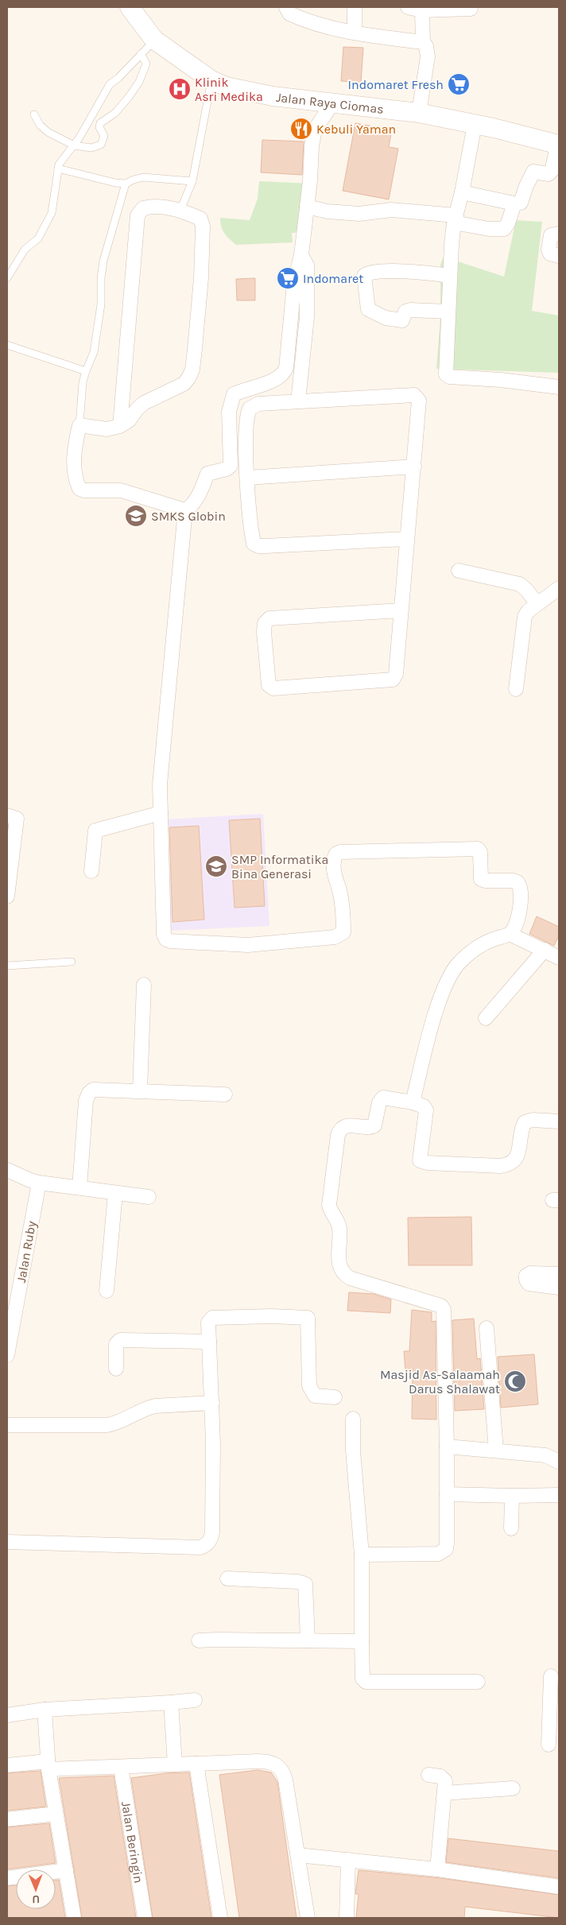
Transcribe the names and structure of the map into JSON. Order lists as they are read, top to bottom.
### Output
{
  "streets": {
    "main road": ["Jalan Raya Ciomas"],
    "street": ["Jalan Ruby", "Jalan Beringin"]
  },
  "places": {
    "supermarket": ["Indomaret Fresh", "Indomaret"],
    "hospital": ["Klinik Asri Medika"],
    "restaurant": ["Kebuli Yaman"],
    "school or university": ["SMKS Globin", "SMP Informatika Bina Generasi"],
    "mosque": ["Masjid As-Salaamah Darus Shalawat"]
  },
  "north": "bottom"
}
